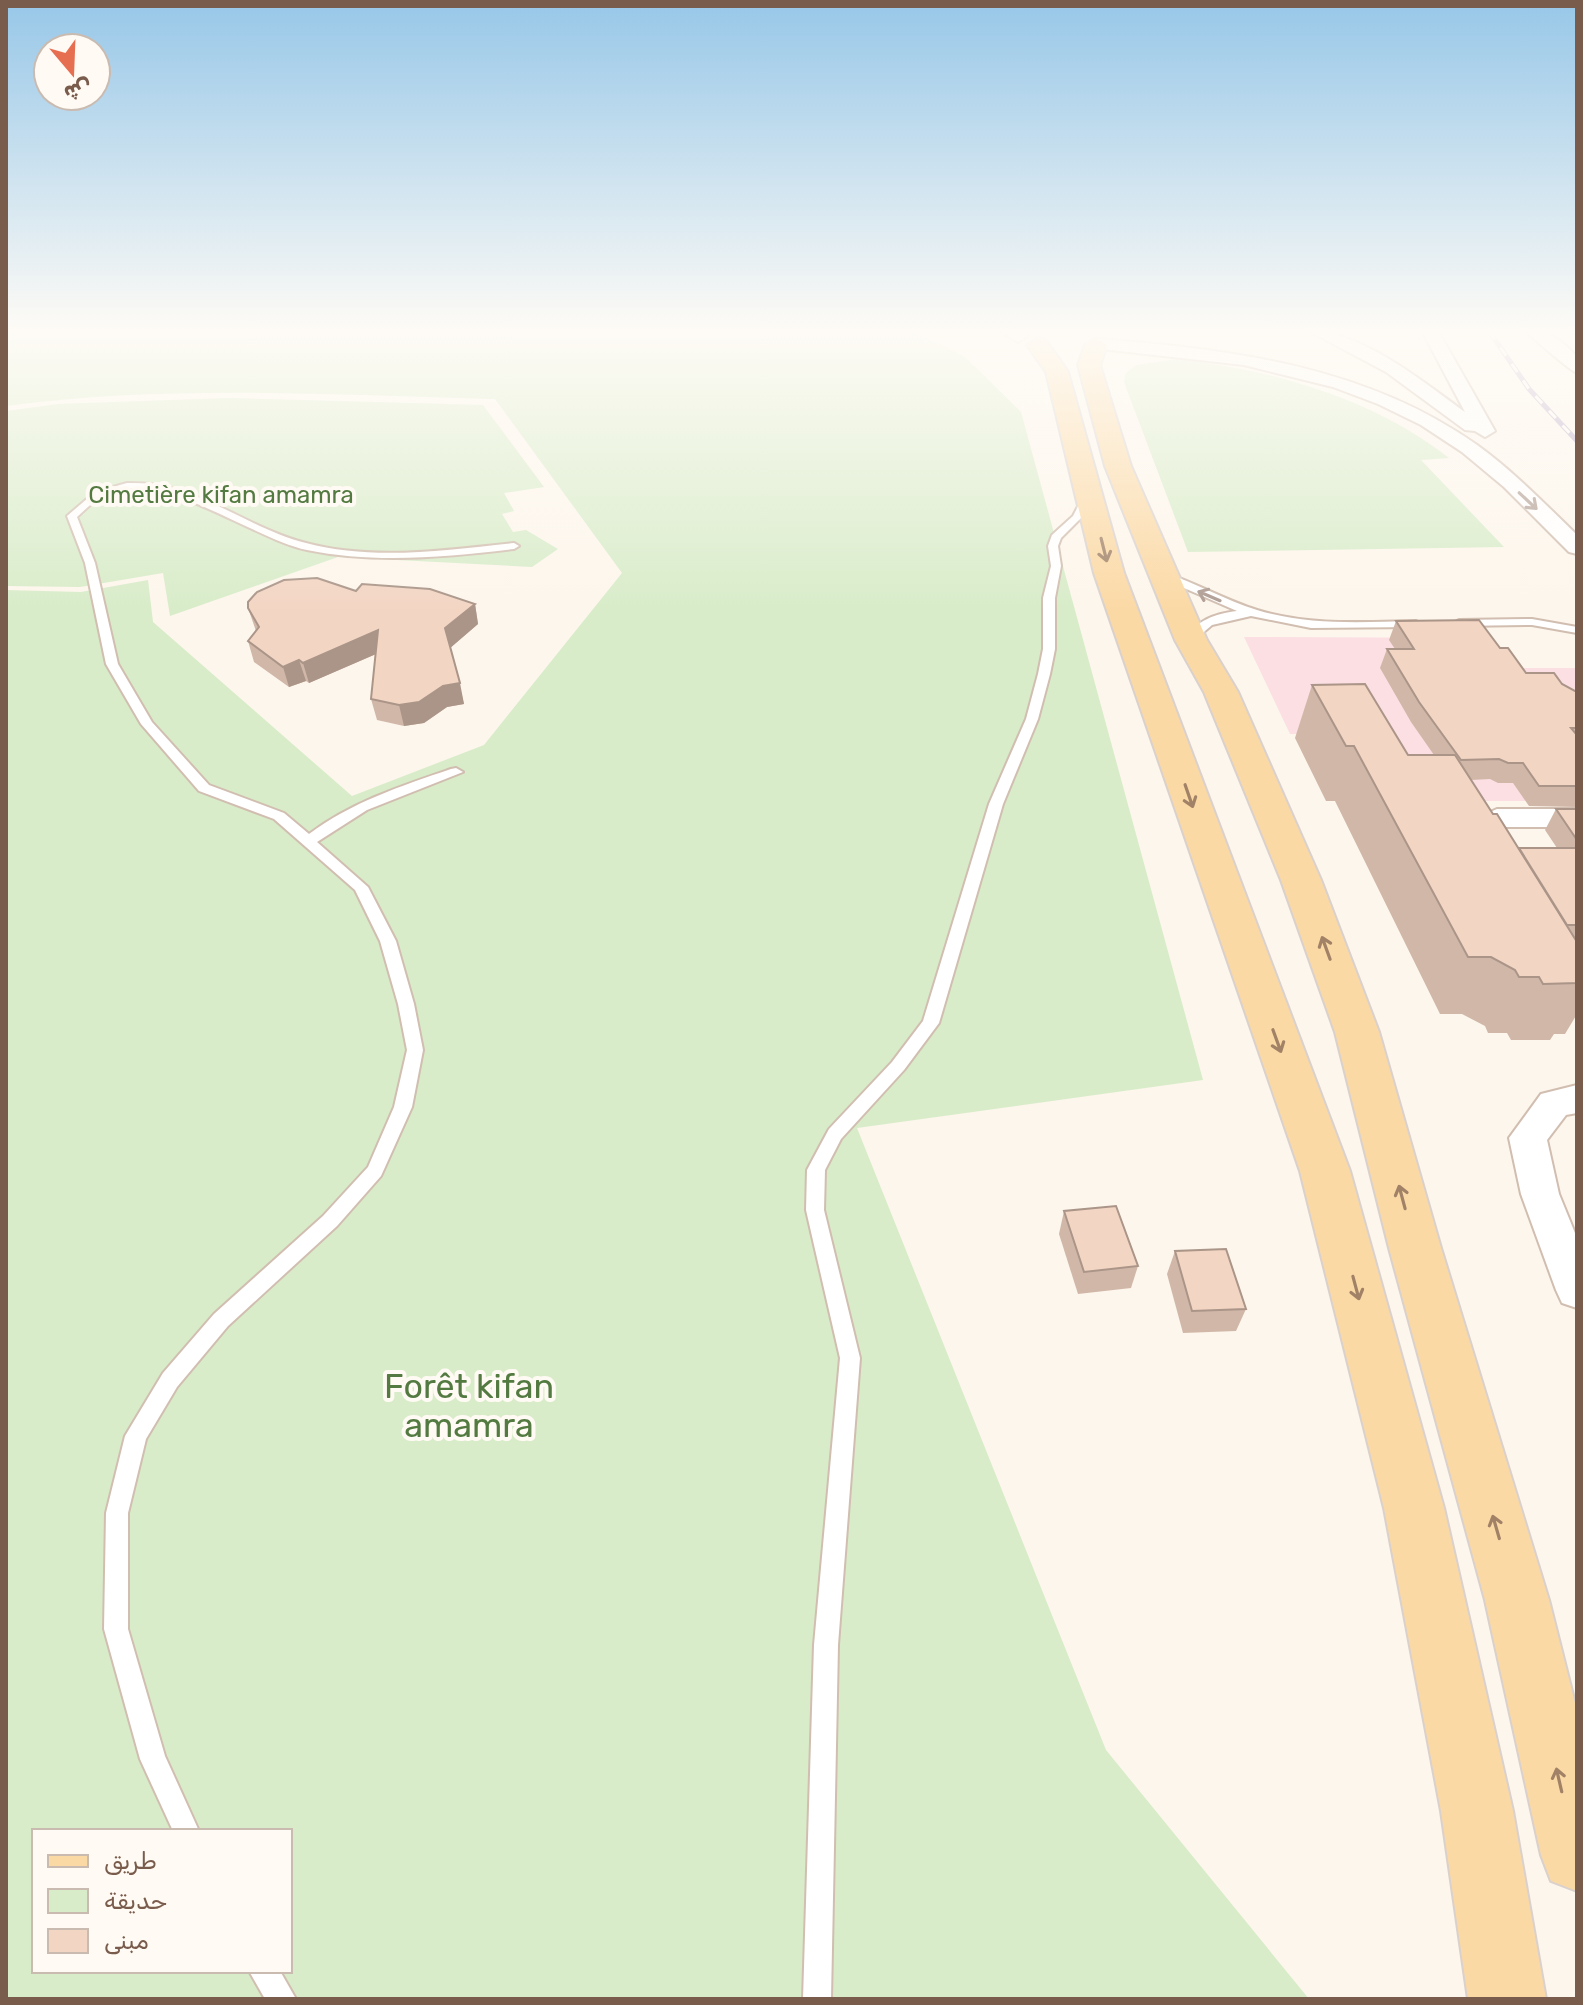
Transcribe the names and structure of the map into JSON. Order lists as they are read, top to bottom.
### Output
{
  "parks": ["Cimetière kifan amamra", "Forêt kifan amamra"],
  "legend": ["طريق", "حديقة", "مبنى"],
  "north": "bottom"
}
